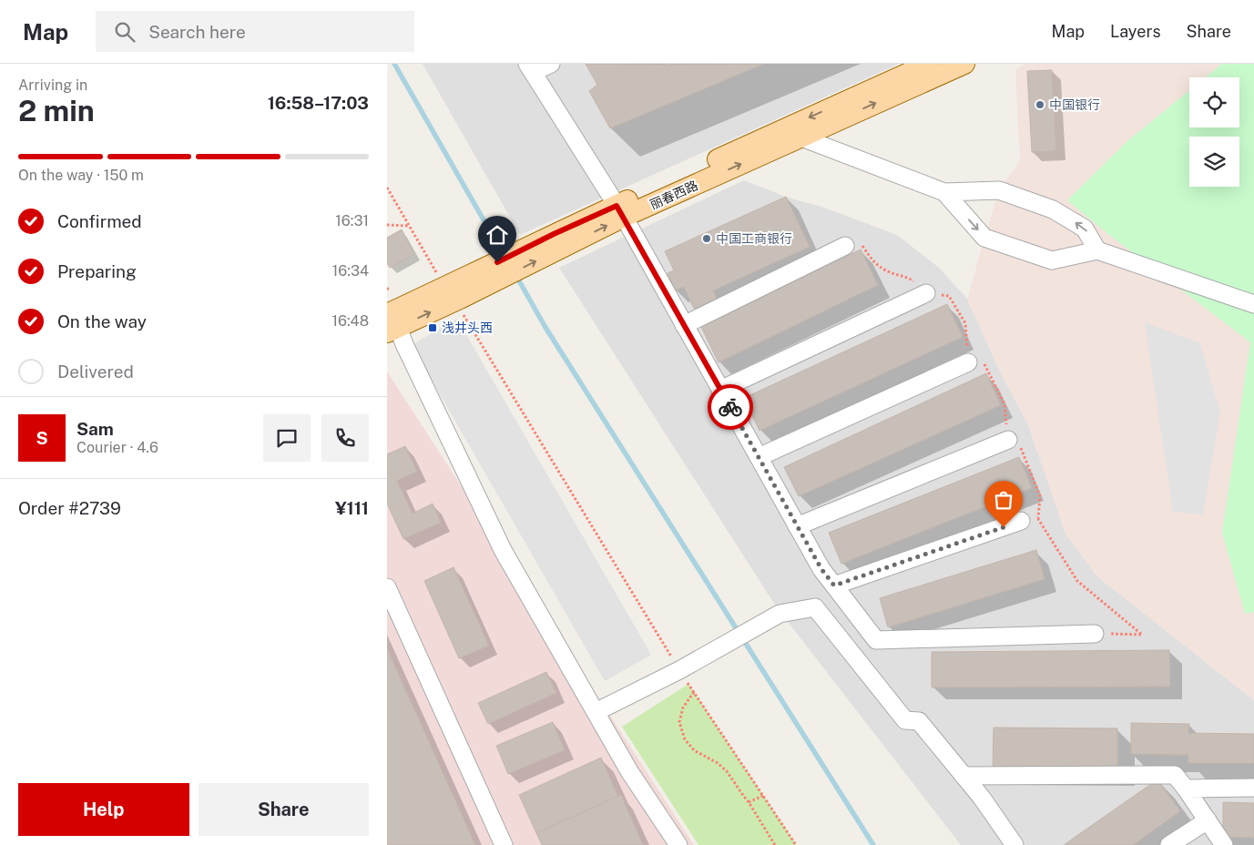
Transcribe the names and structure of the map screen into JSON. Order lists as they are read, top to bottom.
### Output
{
  "streets": {
    "main road": ["丽春西路"]
  },
  "places": {
    "other": ["中国银行", "中国工商银行"],
    "transit": ["浅井头西"]
  },
  "page": {
    "header": "Map",
    "search": "Search here",
    "nav": ["Map", "Layers", "Share"],
    "heading": ["2 min", "Arriving in", "16:58–17:03"],
    "panel": [
      "Sam",
      "Courier · 4.6",
      "Order #2739",
      "¥111"
    ],
    "bar": "On the way · 150 m",
    "list": [
      ["Confirmed", "16:31"],
      ["Preparing", "16:34"],
      ["On the way", "16:48"],
      "Delivered"
    ],
    "round": "S",
    "buttons": ["Help", "Share"]
  }
}
